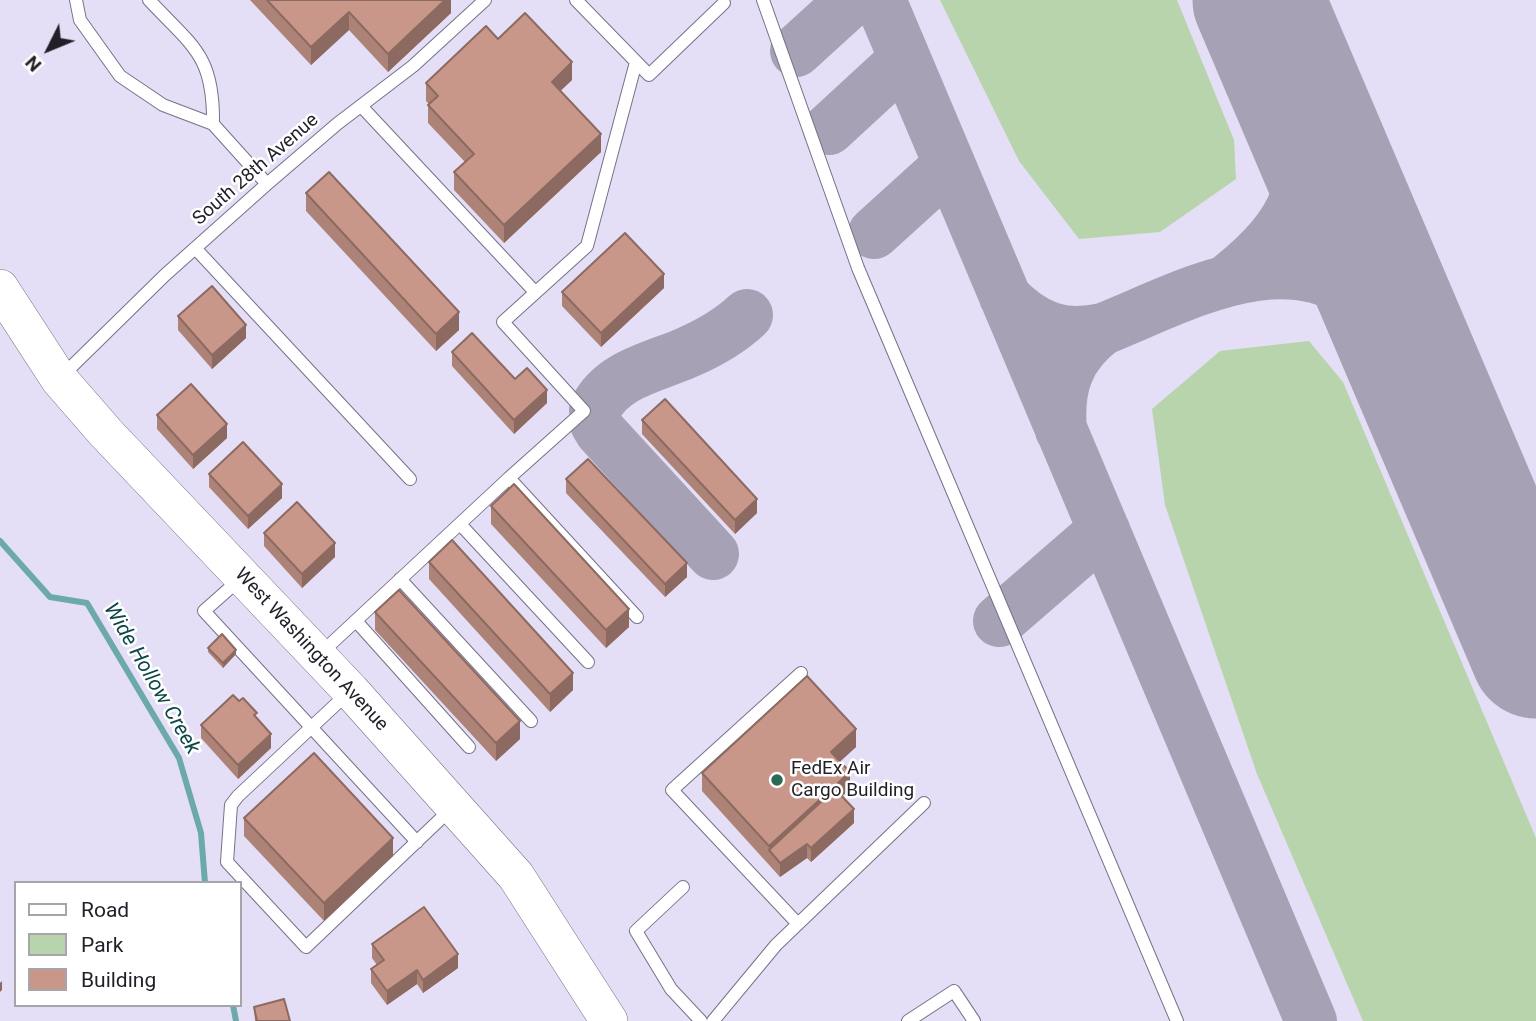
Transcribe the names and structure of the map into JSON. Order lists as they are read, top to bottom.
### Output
{
  "streets": {
    "main road": ["West Washington Avenue"],
    "lane": ["South 28th Avenue"]
  },
  "crossings": [
    ["South 28th Avenue", "West Washington Avenue"]
  ],
  "water": ["Wide Hollow Creek"],
  "places": ["FedEx Air Cargo Building"],
  "legend": ["Road", "Park", "Building"],
  "north": "bottom left"
}
